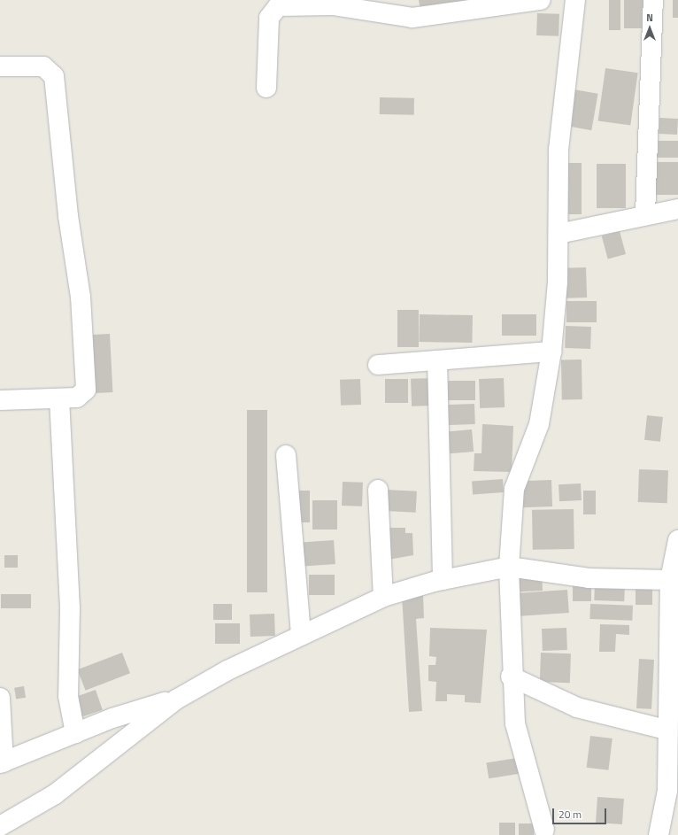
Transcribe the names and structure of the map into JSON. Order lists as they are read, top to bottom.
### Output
{
  "scale_bar": "20 m",
  "north": "top"
}
